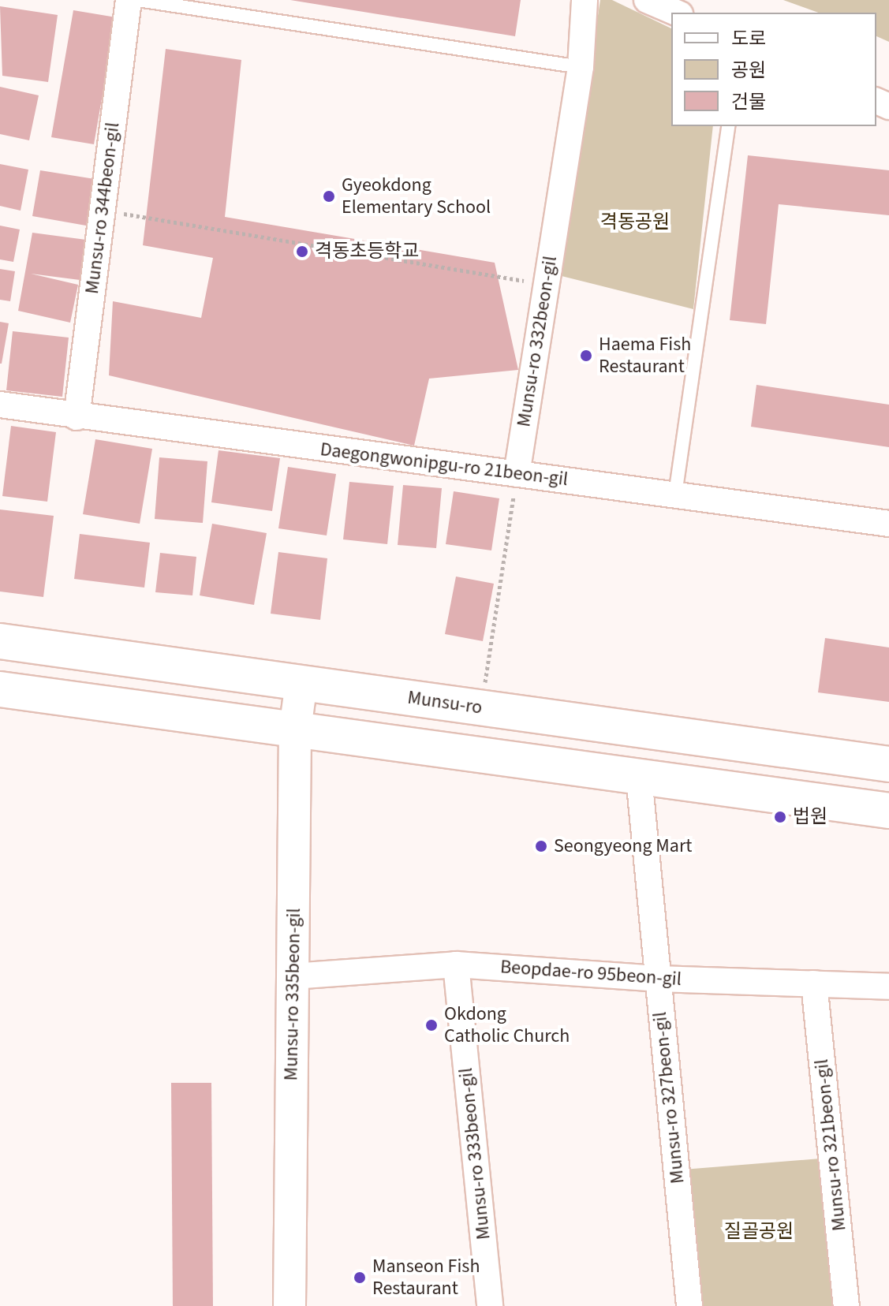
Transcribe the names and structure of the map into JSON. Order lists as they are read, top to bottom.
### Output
{
  "streets": {
    "main road": ["Munsu-ro"],
    "street": [
      "Munsu-ro 344beon-gil",
      "Munsu-ro 332beon-gil",
      "Daegongwonipgu-ro 21beon-gil",
      "Beopdae-ro 95beon-gil",
      "Munsu-ro 335beon-gil",
      "Munsu-ro 327beon-gil",
      "Munsu-ro 321beon-gil",
      "Munsu-ro 333beon-gil"
    ]
  },
  "crossings": [
    ["Munsu-ro 344beon-gil", "Daegongwonipgu-ro 21beon-gil"],
    ["Munsu-ro 332beon-gil", "Daegongwonipgu-ro 21beon-gil"],
    ["Munsu-ro", "Munsu-ro 335beon-gil"],
    ["Beopdae-ro 95beon-gil", "Munsu-ro 335beon-gil"],
    ["Beopdae-ro 95beon-gil", "Munsu-ro 327beon-gil"],
    ["Beopdae-ro 95beon-gil", "Munsu-ro 321beon-gil"],
    ["Beopdae-ro 95beon-gil", "Munsu-ro 333beon-gil"]
  ],
  "parks": ["격동공원", "질골공원"],
  "places": [
    "Gyeokdong Elementary School",
    "격동초등학교",
    "Haema Fish Restaurant",
    "법원",
    "Seongyeong Mart",
    "Okdong Catholic Church",
    "Manseon Fish Restaurant"
  ],
  "legend": ["도로", "공원", "건물"]
}
